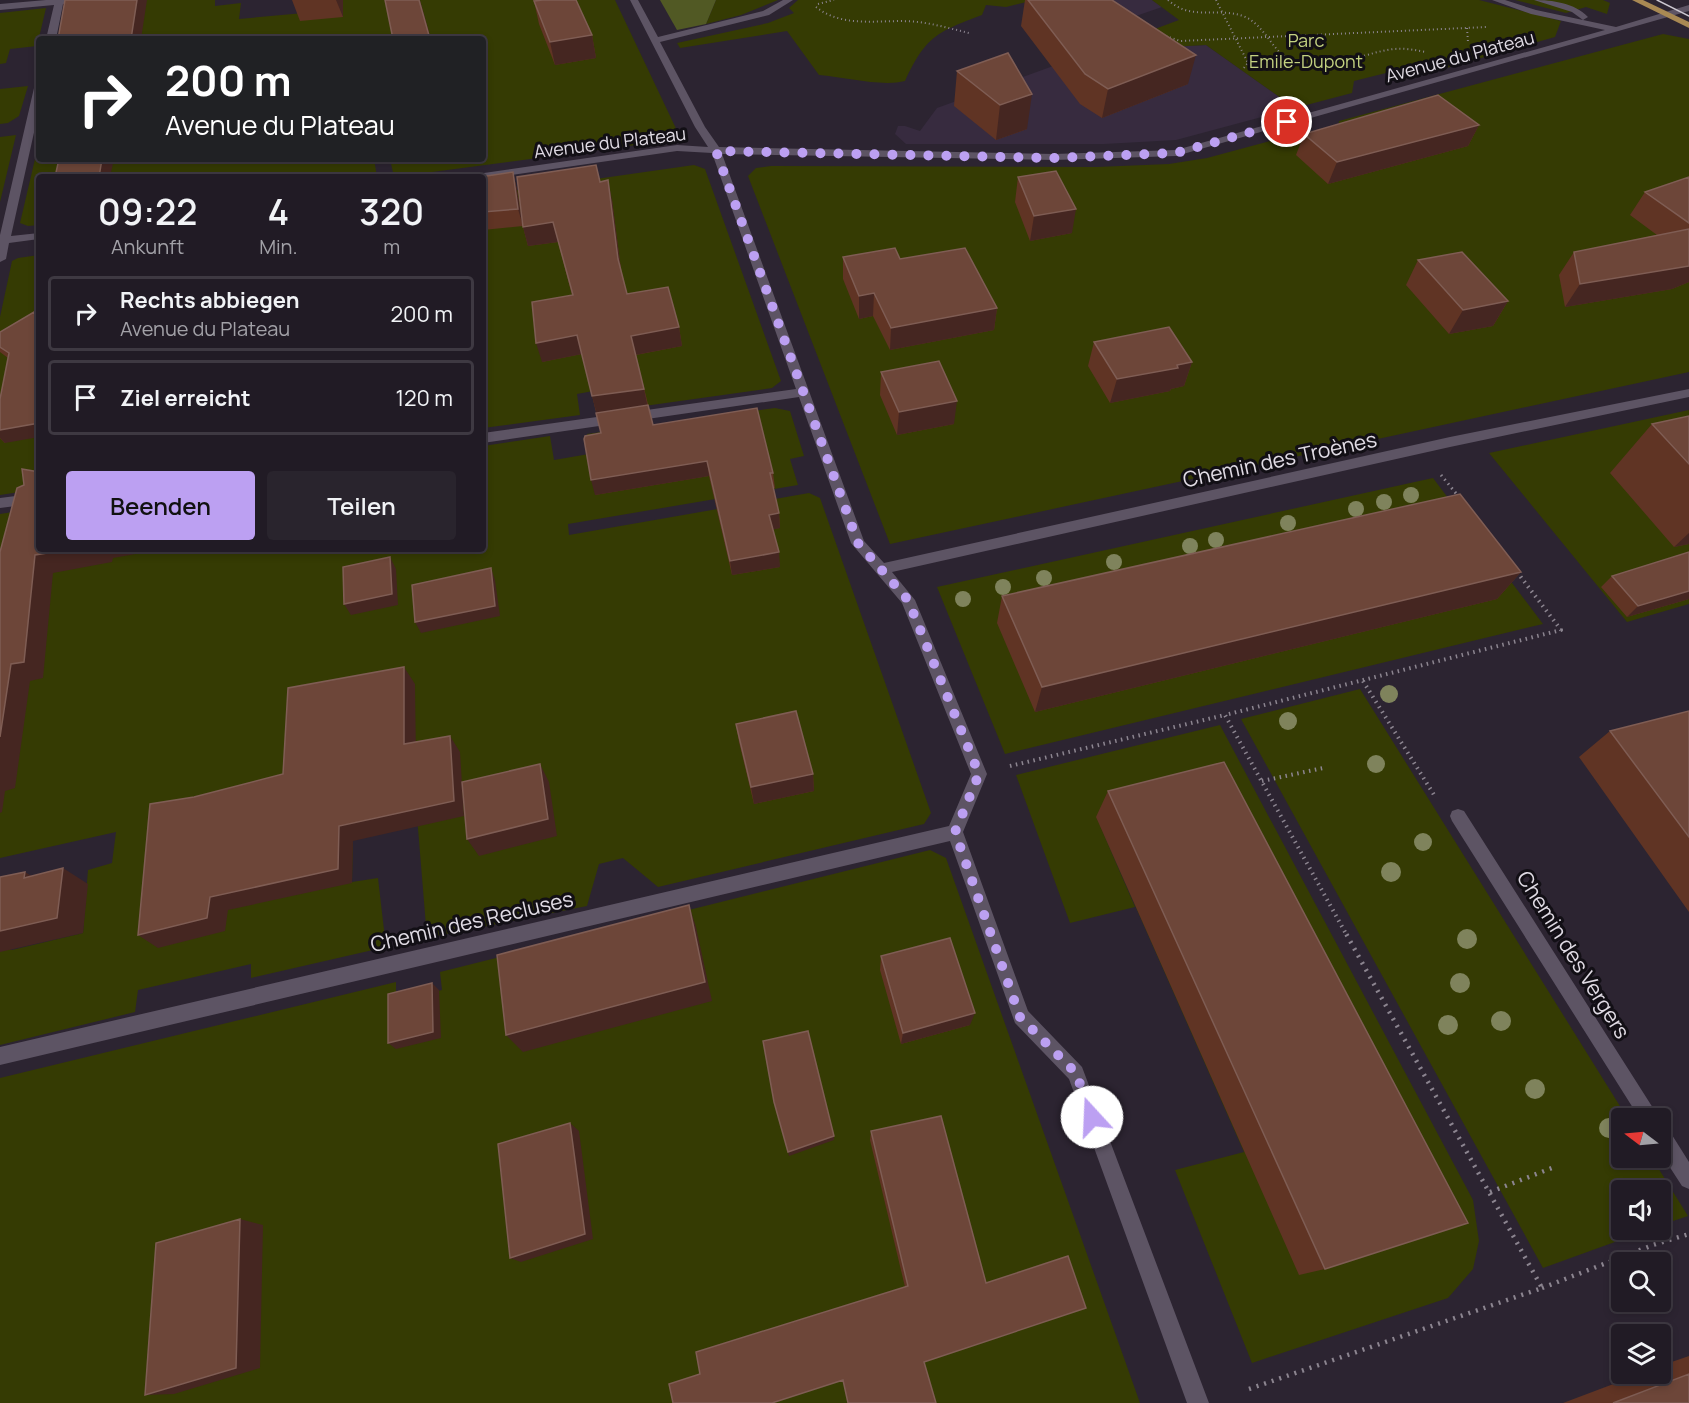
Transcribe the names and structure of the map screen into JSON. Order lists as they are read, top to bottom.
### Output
{
  "streets": {
    "street": [
      "Avenue du Plateau",
      "Chemin des Troènes",
      "Chemin des Recluses",
      "Chemin des Vergers"
    ]
  },
  "parks": ["Parc Emile-Dupont"],
  "north": "left",
  "page": {
    "turn": ["200 m", "Avenue du Plateau"],
    "eta": [
      "09:22",
      "Ankunft",
      "4",
      "Min.",
      "320",
      "m"
    ],
    "list": [
      {
        "name": "Rechts abbiegen",
        "note": "Avenue du Plateau",
        "value": "200 m"
      },
      {
        "name": "Ziel erreicht",
        "value": "120 m"
      }
    ],
    "buttons": ["Beenden", "Teilen"]
  }
}
